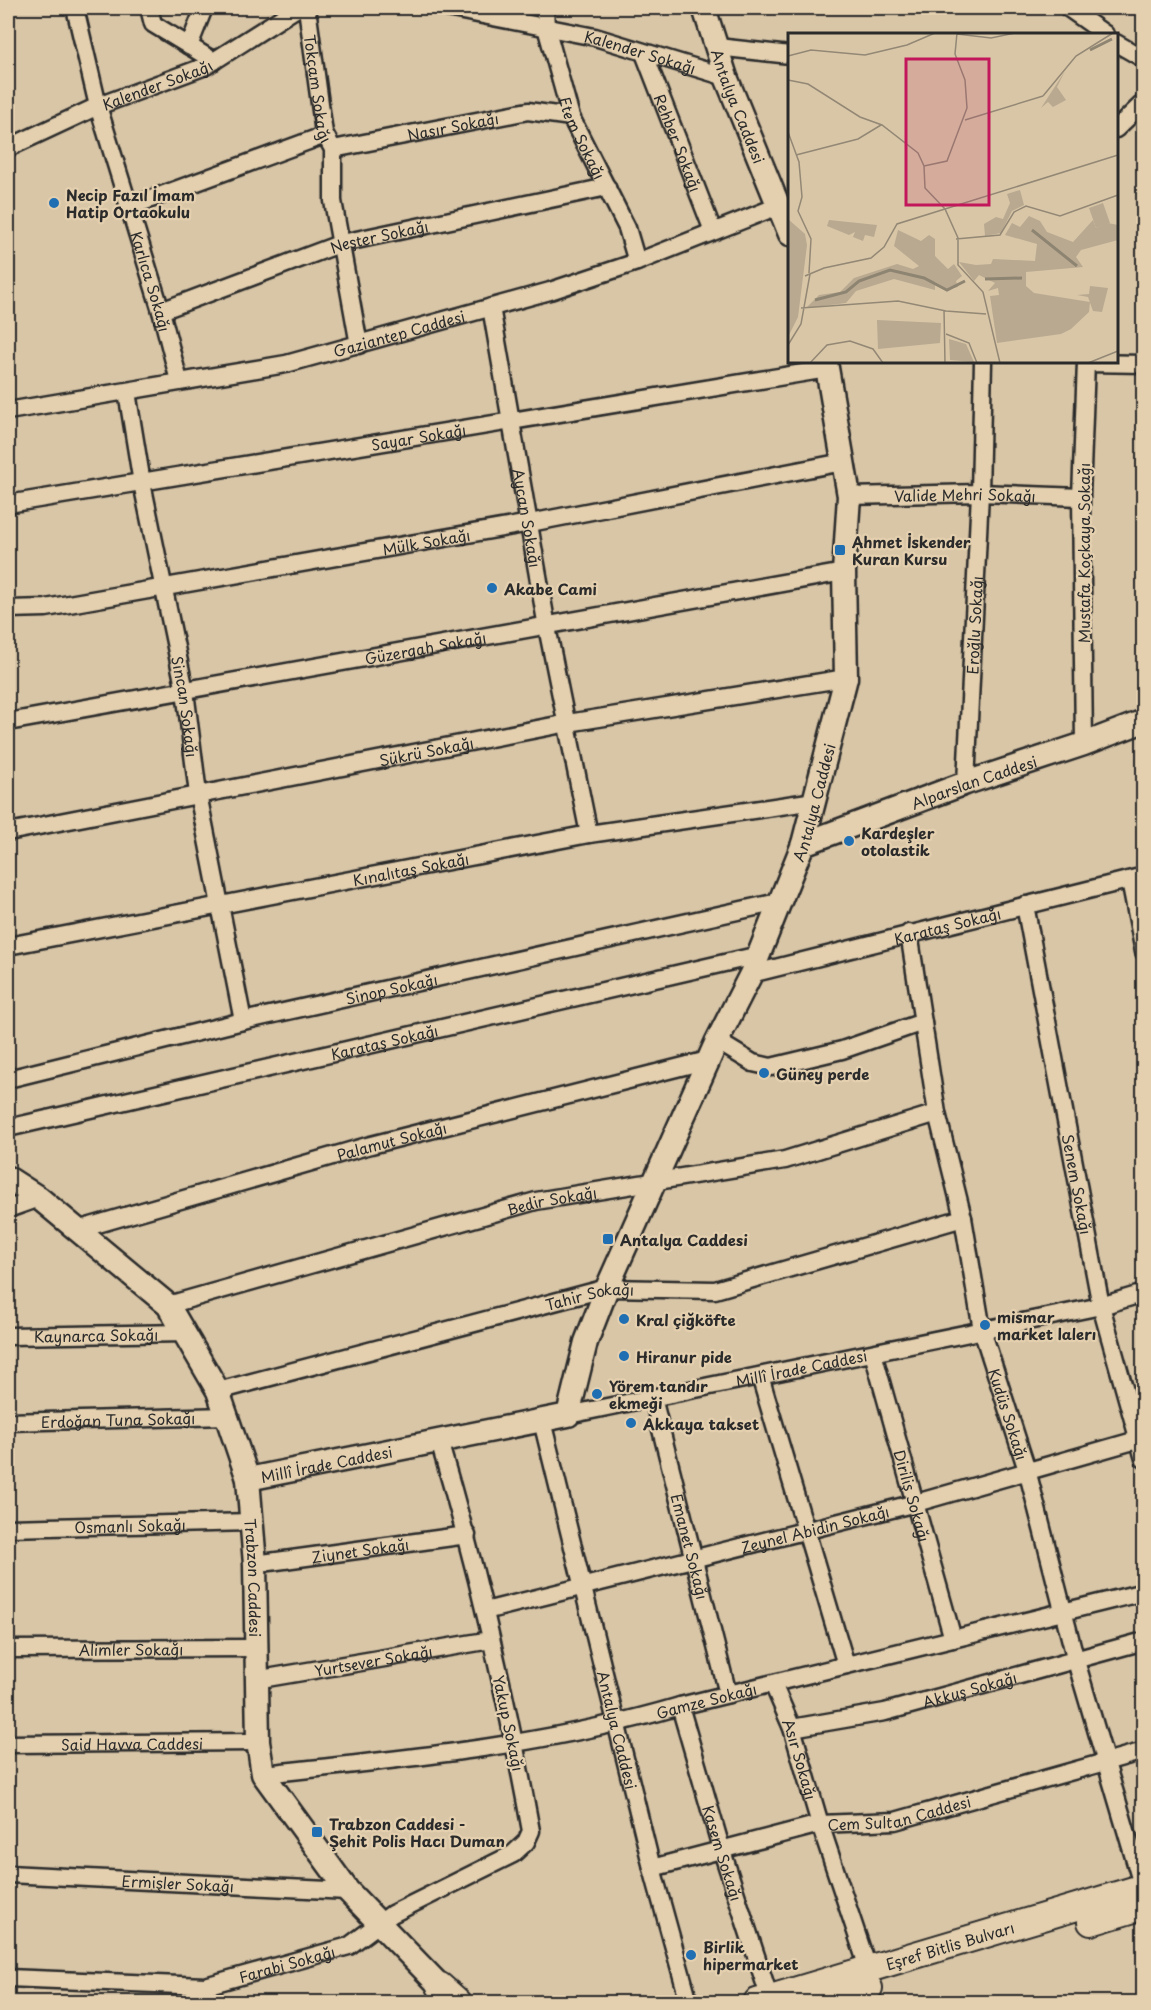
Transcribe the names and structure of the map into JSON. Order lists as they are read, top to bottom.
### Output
{
  "streets": {
    "main road": ["Eşref Bitlis Bulvarı"],
    "street": [
      "Kalender Sokağı",
      "Tokçam Sokağı",
      "Antalya Caddesi",
      "Nasır Sokağı",
      "Etem Sokağı",
      "Rehber Sokağı",
      "Neşter Sokağı",
      "Karlıca Sokağı",
      "Gaziantep Caddesi",
      "Sayar Sokağı",
      "Valide Mehri Sokağı",
      "Aycan Sokağı",
      "Mülk Sokağı",
      "Mustafa Koçkaya Sokağı",
      "Eroğlu Sokağı",
      "Güzergah Sokağı",
      "Sincan Sokağı",
      "Şükrü Sokağı",
      "Alparslan Caddesi",
      "Kınalıtaş Sokağı",
      "Karataş Sokağı",
      "Sinop Sokağı",
      "Palamut Sokağı",
      "Senem Sokağı",
      "Bedir Sokağı",
      "Tahir Sokağı",
      "Kaynarca Sokağı",
      "Millî İrade Caddesi",
      "Kudüs Sokağı",
      "Erdoğan Tuna Sokağı",
      "Diriliş Sokağı",
      "Osmanlı Sokağı",
      "Zeynel Abidin Sokağı",
      "Emanet Sokağı",
      "Ziynet Sokağı",
      "Trabzon Caddesi",
      "Alimler Sokağı",
      "Yurtsever Sokağı",
      "Akkuş Sokağı",
      "Gamze Sokağı",
      "Yakup Sokağı",
      "Said Havva Caddesi",
      "Asır Sokağı",
      "Cem Sultan Caddesi",
      "Kasem Sokağı",
      "Ermişler Sokağı",
      "Farabi Sokağı"
    ]
  },
  "crossings": [
    ["Kalender Sokağı", "Antalya Caddesi"],
    ["Kalender Sokağı", "Etem Sokağı"],
    ["Kalender Sokağı", "Rehber Sokağı"],
    ["Kalender Sokağı", "Karlıca Sokağı"],
    ["Tokçam Sokağı", "Nasır Sokağı"],
    ["Tokçam Sokağı", "Neşter Sokağı"],
    ["Tokçam Sokağı", "Gaziantep Caddesi"],
    ["Antalya Caddesi", "Gaziantep Caddesi"],
    ["Antalya Caddesi", "Sayar Sokağı"],
    ["Antalya Caddesi", "Valide Mehri Sokağı"],
    ["Antalya Caddesi", "Mülk Sokağı"],
    ["Antalya Caddesi", "Güzergah Sokağı"],
    ["Antalya Caddesi", "Şükrü Sokağı"],
    ["Antalya Caddesi", "Alparslan Caddesi"],
    ["Antalya Caddesi", "Kınalıtaş Sokağı"],
    ["Antalya Caddesi", "Karataş Sokağı"],
    ["Antalya Caddesi", "Sinop Sokağı"],
    ["Antalya Caddesi", "Palamut Sokağı"],
    ["Antalya Caddesi", "Bedir Sokağı"],
    ["Antalya Caddesi", "Tahir Sokağı"],
    ["Antalya Caddesi", "Millî İrade Caddesi"],
    ["Antalya Caddesi", "Zeynel Abidin Sokağı"],
    ["Antalya Caddesi", "Gamze Sokağı"],
    ["Antalya Caddesi", "Cem Sultan Caddesi"],
    ["Nasır Sokağı", "Etem Sokağı"],
    ["Nasır Sokağı", "Karlıca Sokağı"],
    ["Etem Sokağı", "Neşter Sokağı"],
    ["Etem Sokağı", "Gaziantep Caddesi"],
    ["Rehber Sokağı", "Gaziantep Caddesi"],
    ["Neşter Sokağı", "Karlıca Sokağı"],
    ["Karlıca Sokağı", "Gaziantep Caddesi"],
    ["Gaziantep Caddesi", "Aycan Sokağı"],
    ["Gaziantep Caddesi", "Sincan Sokağı"],
    ["Sayar Sokağı", "Aycan Sokağı"],
    ["Sayar Sokağı", "Sincan Sokağı"],
    ["Valide Mehri Sokağı", "Mustafa Koçkaya Sokağı"],
    ["Valide Mehri Sokağı", "Eroğlu Sokağı"],
    ["Aycan Sokağı", "Mülk Sokağı"],
    ["Aycan Sokağı", "Güzergah Sokağı"],
    ["Aycan Sokağı", "Şükrü Sokağı"],
    ["Aycan Sokağı", "Kınalıtaş Sokağı"],
    ["Mülk Sokağı", "Sincan Sokağı"],
    ["Mustafa Koçkaya Sokağı", "Alparslan Caddesi"],
    ["Eroğlu Sokağı", "Alparslan Caddesi"],
    ["Güzergah Sokağı", "Sincan Sokağı"],
    ["Sincan Sokağı", "Şükrü Sokağı"],
    ["Sincan Sokağı", "Kınalıtaş Sokağı"],
    ["Sincan Sokağı", "Sinop Sokağı"],
    ["Karataş Sokağı", "Senem Sokağı"],
    ["Karataş Sokağı", "Kudüs Sokağı"],
    ["Palamut Sokağı", "Trabzon Caddesi"],
    ["Senem Sokağı", "Millî İrade Caddesi"],
    ["Senem Sokağı", "Zeynel Abidin Sokağı"],
    ["Bedir Sokağı", "Kudüs Sokağı"],
    ["Bedir Sokağı", "Trabzon Caddesi"],
    ["Tahir Sokağı", "Kudüs Sokağı"],
    ["Tahir Sokağı", "Trabzon Caddesi"],
    ["Kaynarca Sokağı", "Trabzon Caddesi"],
    ["Millî İrade Caddesi", "Kudüs Sokağı"],
    ["Millî İrade Caddesi", "Diriliş Sokağı"],
    ["Millî İrade Caddesi", "Emanet Sokağı"],
    ["Millî İrade Caddesi", "Trabzon Caddesi"],
    ["Millî İrade Caddesi", "Yakup Sokağı"],
    ["Kudüs Sokağı", "Zeynel Abidin Sokağı"],
    ["Kudüs Sokağı", "Akkuş Sokağı"],
    ["Kudüs Sokağı", "Gamze Sokağı"],
    ["Kudüs Sokağı", "Cem Sultan Caddesi"],
    ["Kudüs Sokağı", "Eşref Bitlis Bulvarı"],
    ["Erdoğan Tuna Sokağı", "Trabzon Caddesi"],
    ["Diriliş Sokağı", "Zeynel Abidin Sokağı"],
    ["Diriliş Sokağı", "Gamze Sokağı"],
    ["Osmanlı Sokağı", "Trabzon Caddesi"],
    ["Zeynel Abidin Sokağı", "Emanet Sokağı"],
    ["Zeynel Abidin Sokağı", "Yakup Sokağı"],
    ["Emanet Sokağı", "Gamze Sokağı"],
    ["Ziynet Sokağı", "Trabzon Caddesi"],
    ["Ziynet Sokağı", "Yakup Sokağı"],
    ["Trabzon Caddesi", "Alimler Sokağı"],
    ["Trabzon Caddesi", "Yurtsever Sokağı"],
    ["Trabzon Caddesi", "Gamze Sokağı"],
    ["Trabzon Caddesi", "Yakup Sokağı"],
    ["Trabzon Caddesi", "Said Havva Caddesi"],
    ["Trabzon Caddesi", "Ermişler Sokağı"],
    ["Trabzon Caddesi", "Farabi Sokağı"],
    ["Yurtsever Sokağı", "Yakup Sokağı"],
    ["Akkuş Sokağı", "Asır Sokağı"],
    ["Gamze Sokağı", "Yakup Sokağı"],
    ["Gamze Sokağı", "Asır Sokağı"],
    ["Gamze Sokağı", "Kasem Sokağı"],
    ["Yakup Sokağı", "Farabi Sokağı"],
    ["Asır Sokağı", "Cem Sultan Caddesi"],
    ["Asır Sokağı", "Eşref Bitlis Bulvarı"],
    ["Cem Sultan Caddesi", "Kasem Sokağı"],
    ["Kasem Sokağı", "Eşref Bitlis Bulvarı"]
  ],
  "places": {
    "other": [
      "Necip Fazıl İmam Hatip Ortaokulu",
      "Akabe Cami",
      "Kardeşler otolastik",
      "Güney perde",
      "Kral çiğköfte",
      "mismar market lalerı",
      "Hiranur pide",
      "Yörem tandır ekmeği",
      "Akkaya takset",
      "Birlik hipermarket"
    ],
    "transit": ["Ahmet İskender Kuran Kursu", "Antalya Caddesi", "Trabzon Caddesi - Şehit Polis Hacı Duman"]
  }
}
